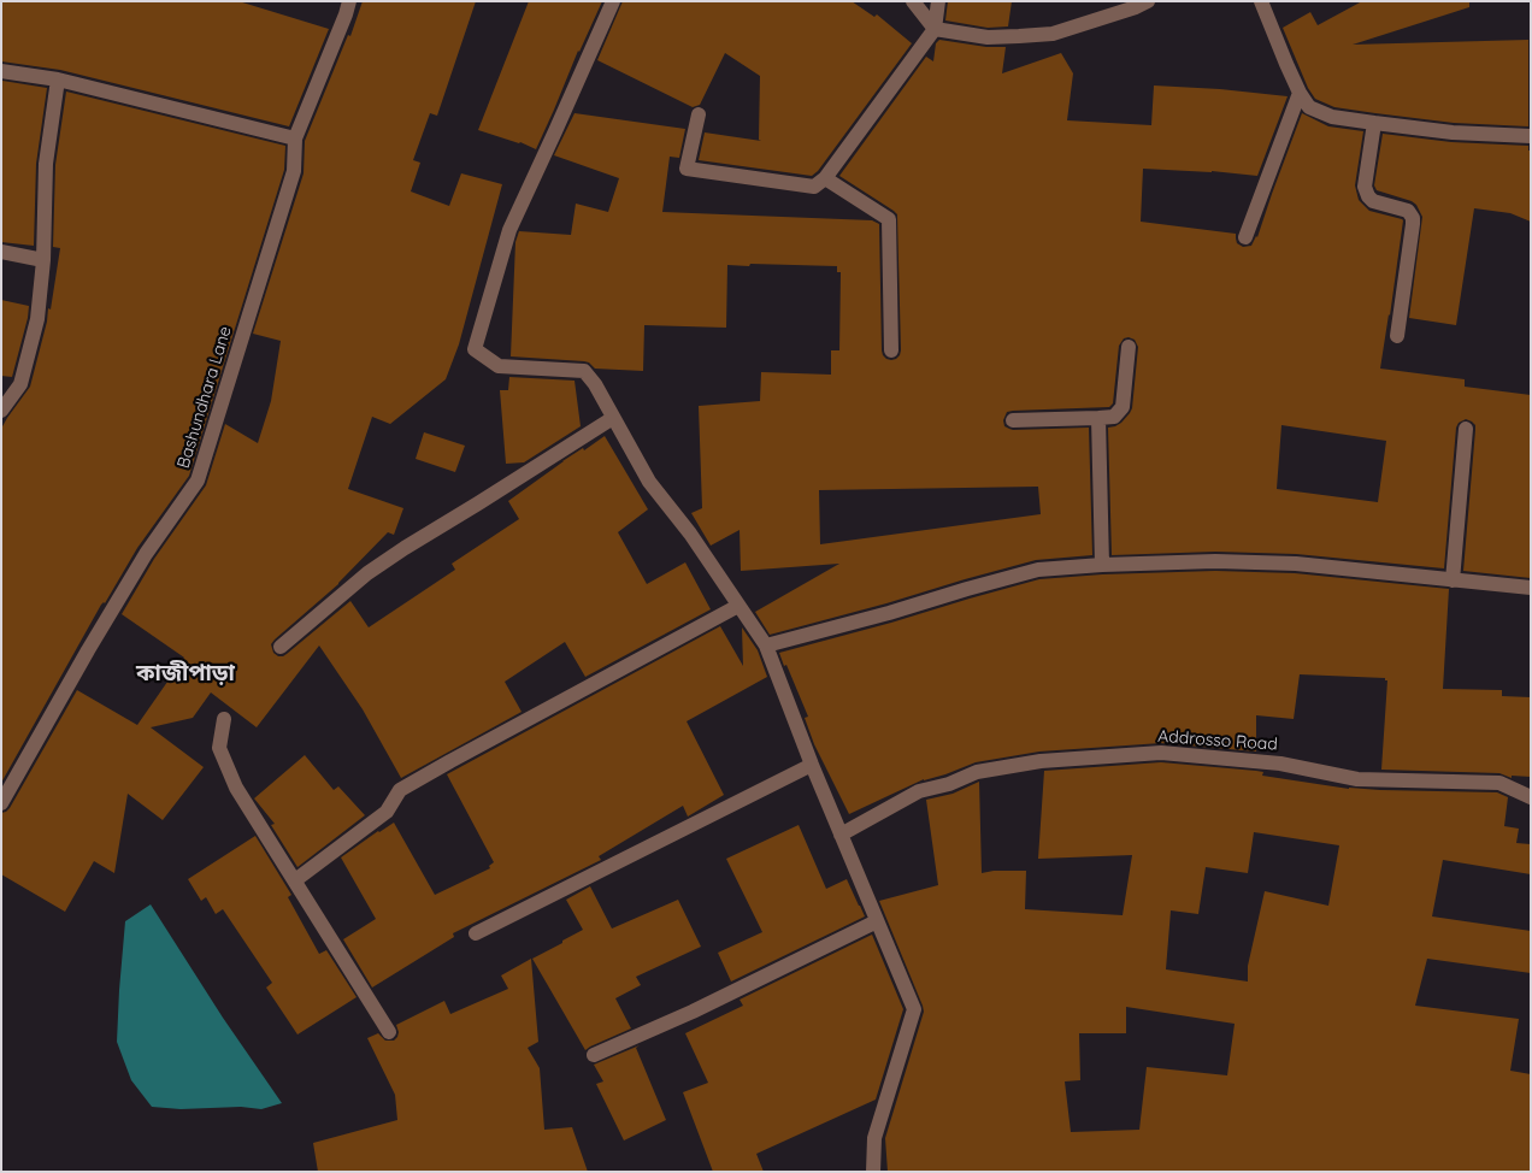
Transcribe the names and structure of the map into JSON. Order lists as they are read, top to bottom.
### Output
{
  "streets": {
    "street": ["Bashundhara Lane", "Addrosso Road"]
  },
  "districts": ["কাজীপাড়া"]
}
